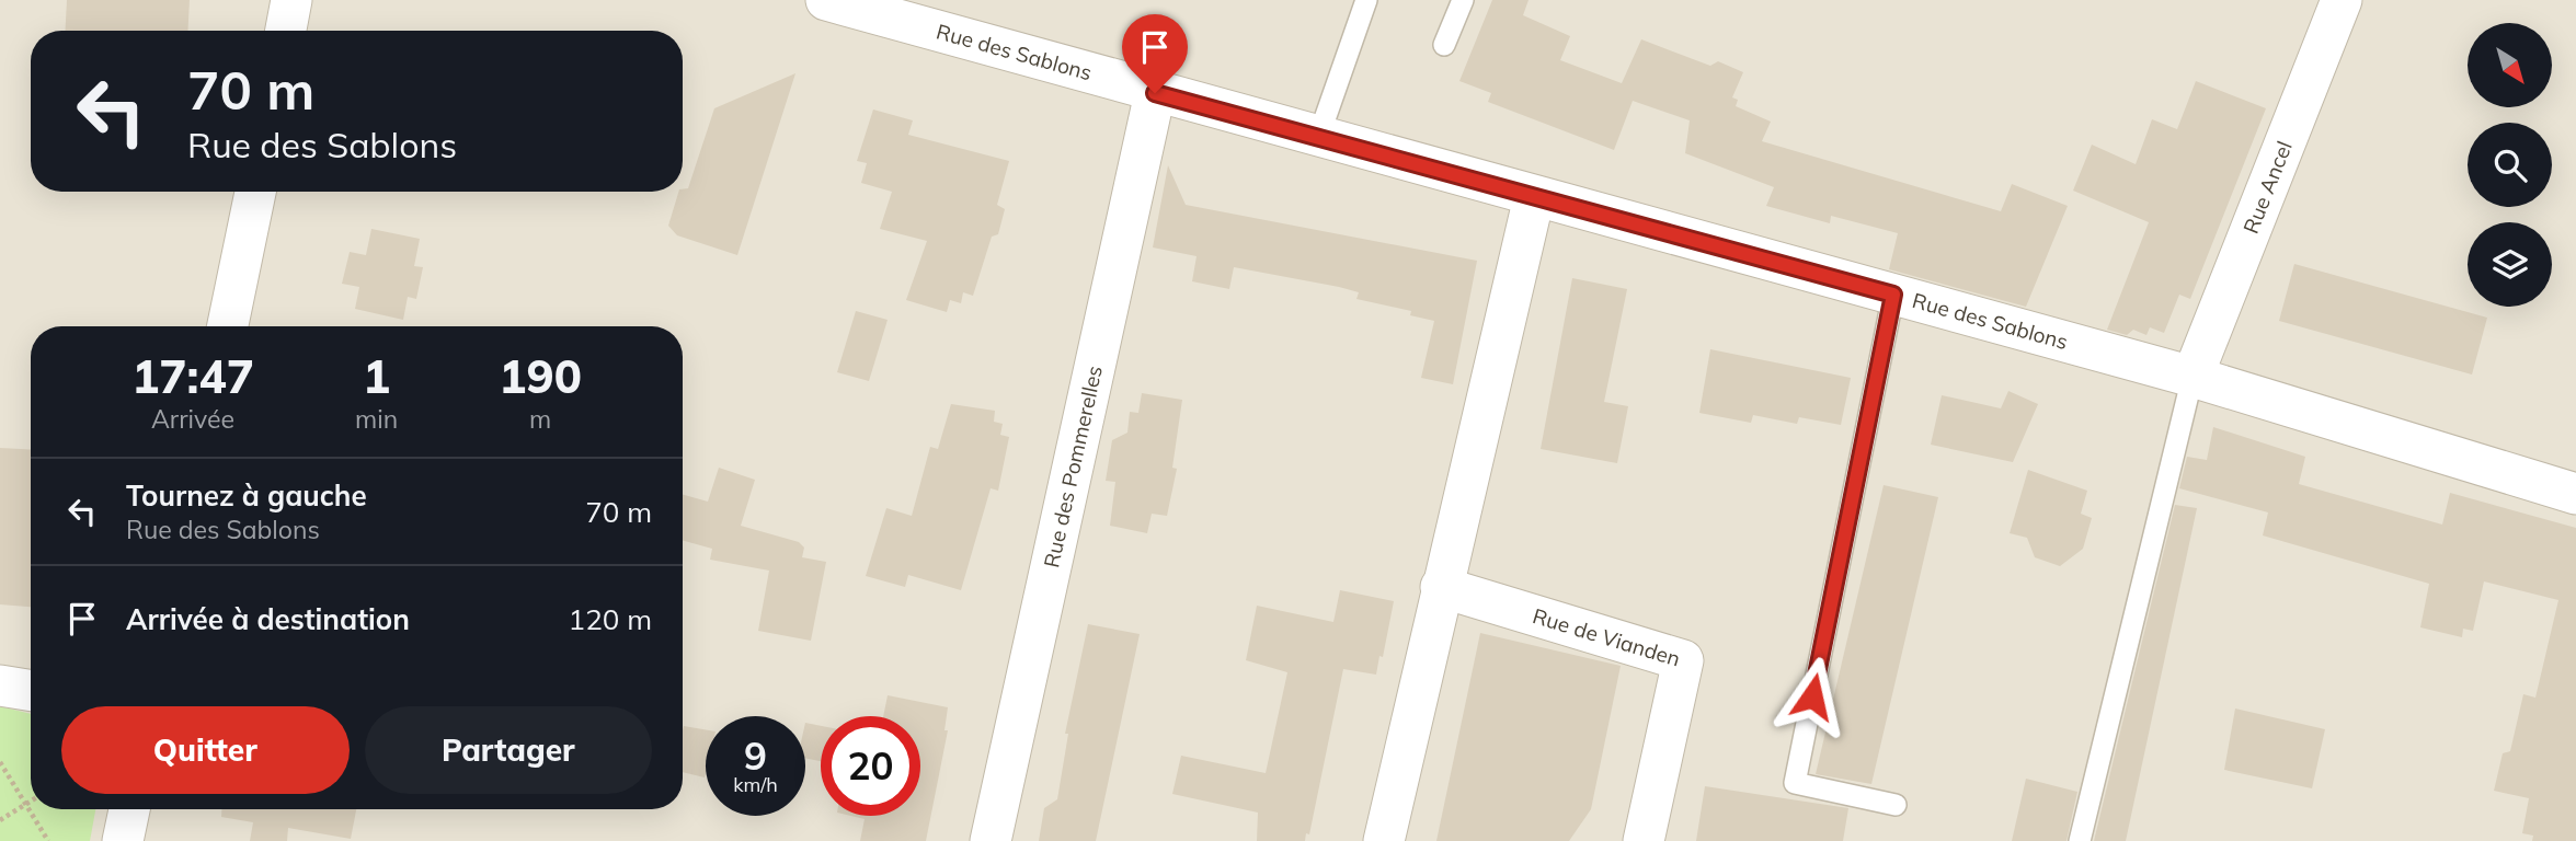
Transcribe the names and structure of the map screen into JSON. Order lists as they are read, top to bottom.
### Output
{
  "streets": {
    "street": [
      "Rue des Sablons",
      "Rue Ancel",
      "Rue des Pommerelles",
      "Rue de Vianden"
    ]
  },
  "crossings": [
    ["Rue des Sablons", "Rue Ancel"],
    ["Rue des Sablons", "Rue des Pommerelles"]
  ],
  "north": "bottom right",
  "page": {
    "turn": ["70 m", "Rue des Sablons"],
    "eta": [
      "17:47",
      "Arrivée",
      "1",
      "min",
      "190",
      "m"
    ],
    "list": [
      {
        "name": "Tournez à gauche",
        "note": "Rue des Sablons",
        "value": "70 m"
      },
      {
        "name": "Arrivée à destination",
        "value": "120 m"
      }
    ],
    "buttons": ["Quitter", "Partager"],
    "speed": "9 km/h",
    "limit": "20"
  }
}
